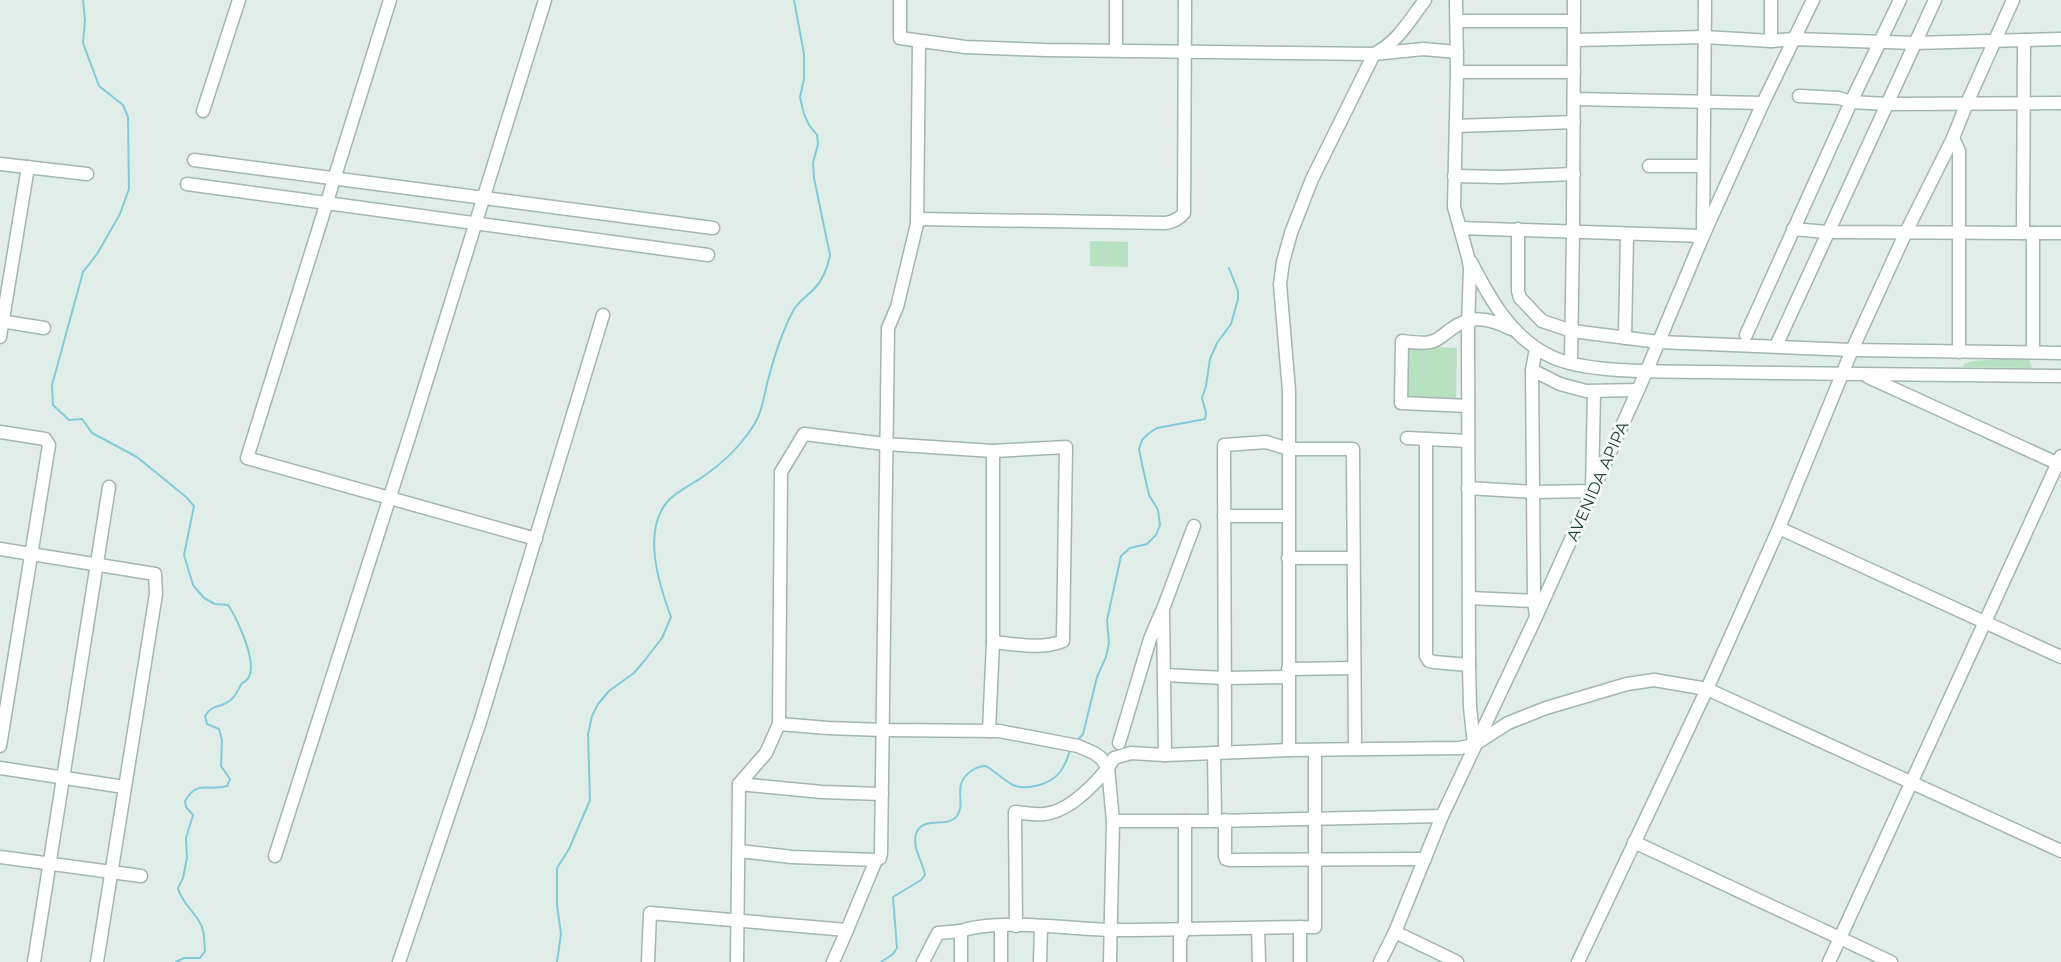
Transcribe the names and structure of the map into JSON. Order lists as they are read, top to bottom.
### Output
{
  "streets": {
    "street": ["AVENIDA APIPA"]
  }
}
